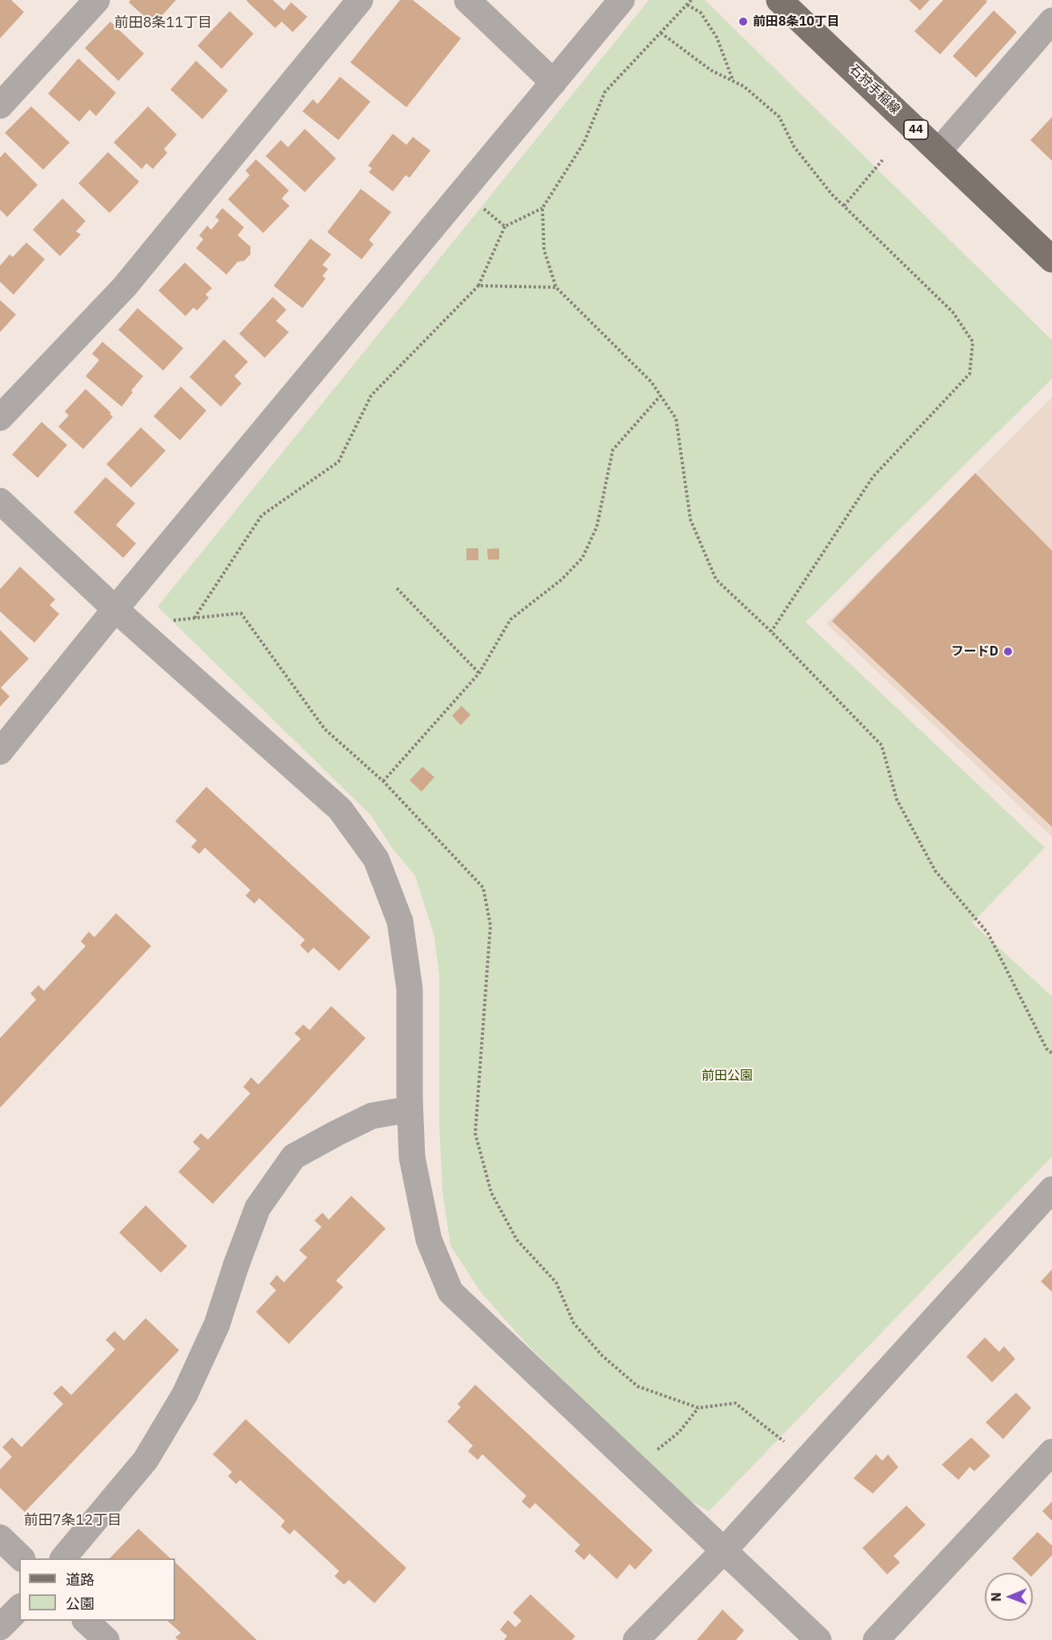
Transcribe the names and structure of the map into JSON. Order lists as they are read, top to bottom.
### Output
{
  "streets": {
    "main road": ["石狩手稲線", "44"]
  },
  "districts": ["前田8条11丁目", "前田7条12丁目"],
  "parks": ["前田公園"],
  "places": ["前田8条10丁目", "フードD"],
  "legend": ["道路", "公園"],
  "north": "left"
}
